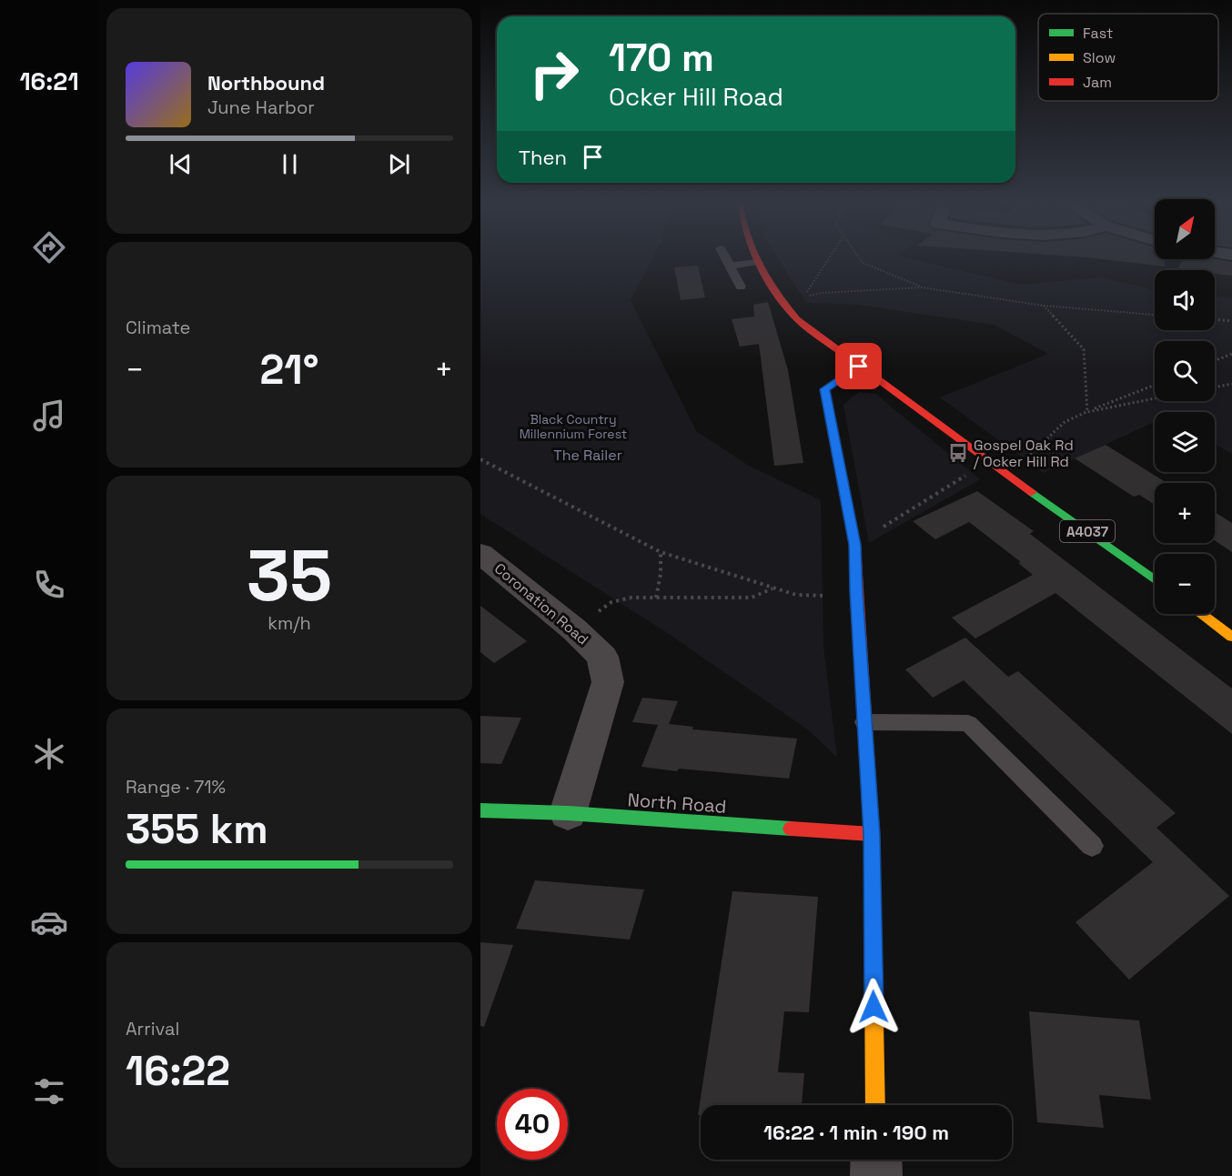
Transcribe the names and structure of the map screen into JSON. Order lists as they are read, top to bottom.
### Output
{
  "streets": {
    "main road": ["A4037", "North Road"],
    "street": ["Coronation Road"]
  },
  "crossings": [
    ["Coronation Road", "North Road"]
  ],
  "parks": ["Black Country Millennium Forest", "The Railer"],
  "places": {
    "bus stop": ["Gospel Oak Rd / Ocker Hill Rd"]
  },
  "legend": ["Fast", "Slow", "Jam"],
  "north": "top right",
  "page": {
    "tabs": "16:21",
    "turn": ["170 m", "Ocker Hill Road"],
    "song": ["Northbound", "June Harbor"],
    "then": "Then",
    "map_buttons": ["+", "−"],
    "tile": [
      "Climate",
      ["35", "km/h"],
      ["Range · 71%", "355 km"],
      ["Arrival", "16:22"]
    ],
    "heat": ["−", "21°", "+"],
    "limit": "40",
    "trip": "16:22 · 1 min · 190 m"
  }
}
